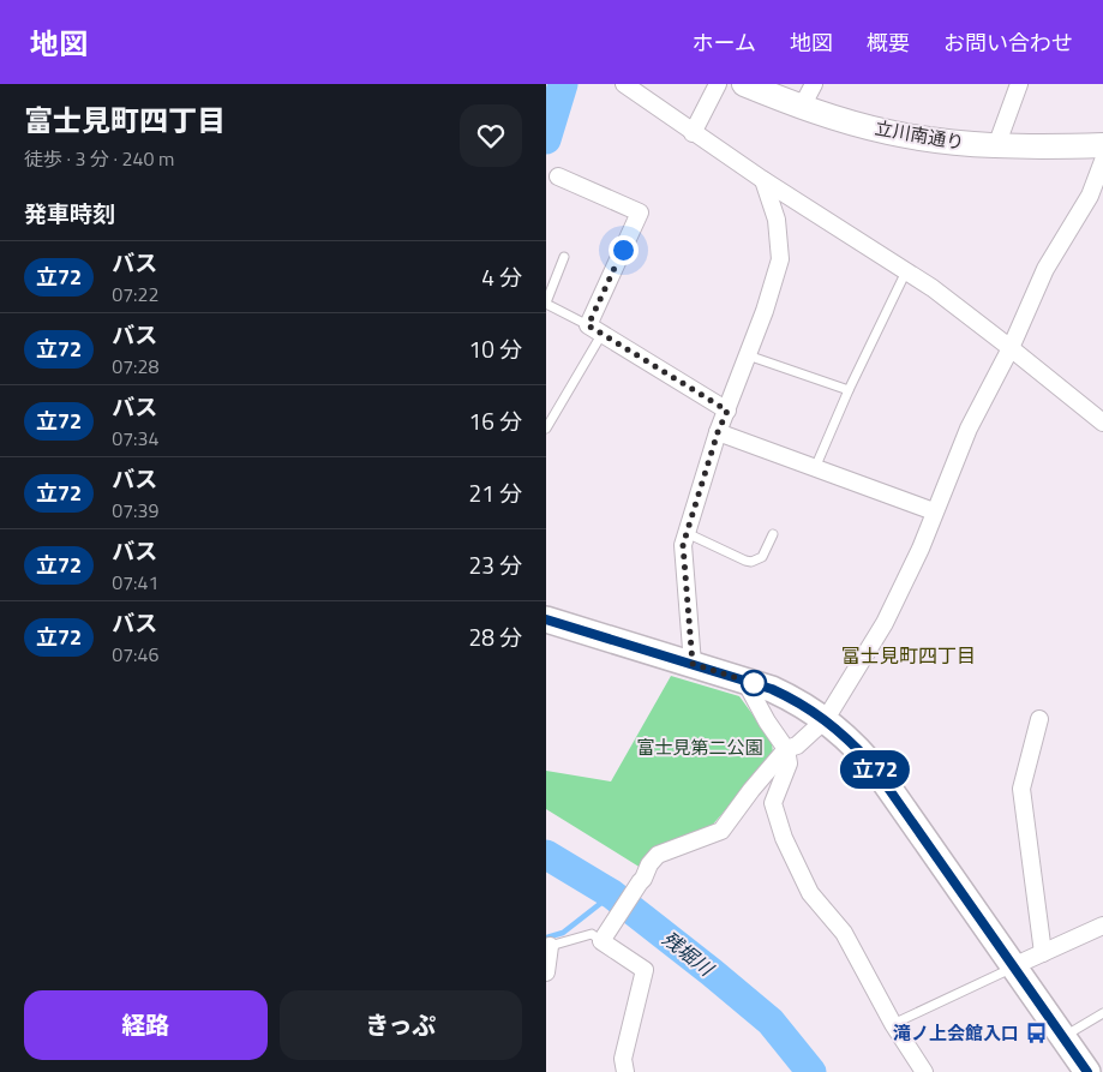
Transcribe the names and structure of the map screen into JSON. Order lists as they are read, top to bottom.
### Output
{
  "streets": {
    "street": ["立川南通り"]
  },
  "districts": ["富士見町四丁目"],
  "water": ["残堀川"],
  "parks": ["富士見第二公園"],
  "places": {
    "bus stop": ["滝ノ上会館入口"]
  },
  "lines": ["bus line 立72"],
  "page": {
    "header": "地図",
    "nav": [
      "ホーム",
      "地図",
      "概要",
      "お問い合わせ"
    ],
    "heading": [
      ["富士見町四丁目", "徒歩 · 3 分 · 240 m"],
      "発車時刻"
    ],
    "on_map": "立72",
    "list": [
      {
        "mark": "立72",
        "name": "バス",
        "note": "07:22",
        "value": "4 分"
      },
      {
        "mark": "立72",
        "name": "バス",
        "note": "07:28",
        "value": "10 分"
      },
      {
        "mark": "立72",
        "name": "バス",
        "note": "07:34",
        "value": "16 分"
      },
      {
        "mark": "立72",
        "name": "バス",
        "note": "07:39",
        "value": "21 分"
      },
      {
        "mark": "立72",
        "name": "バス",
        "note": "07:41",
        "value": "23 分"
      },
      {
        "mark": "立72",
        "name": "バス",
        "note": "07:46",
        "value": "28 分"
      }
    ],
    "buttons": ["経路", "きっぷ"]
  }
}
